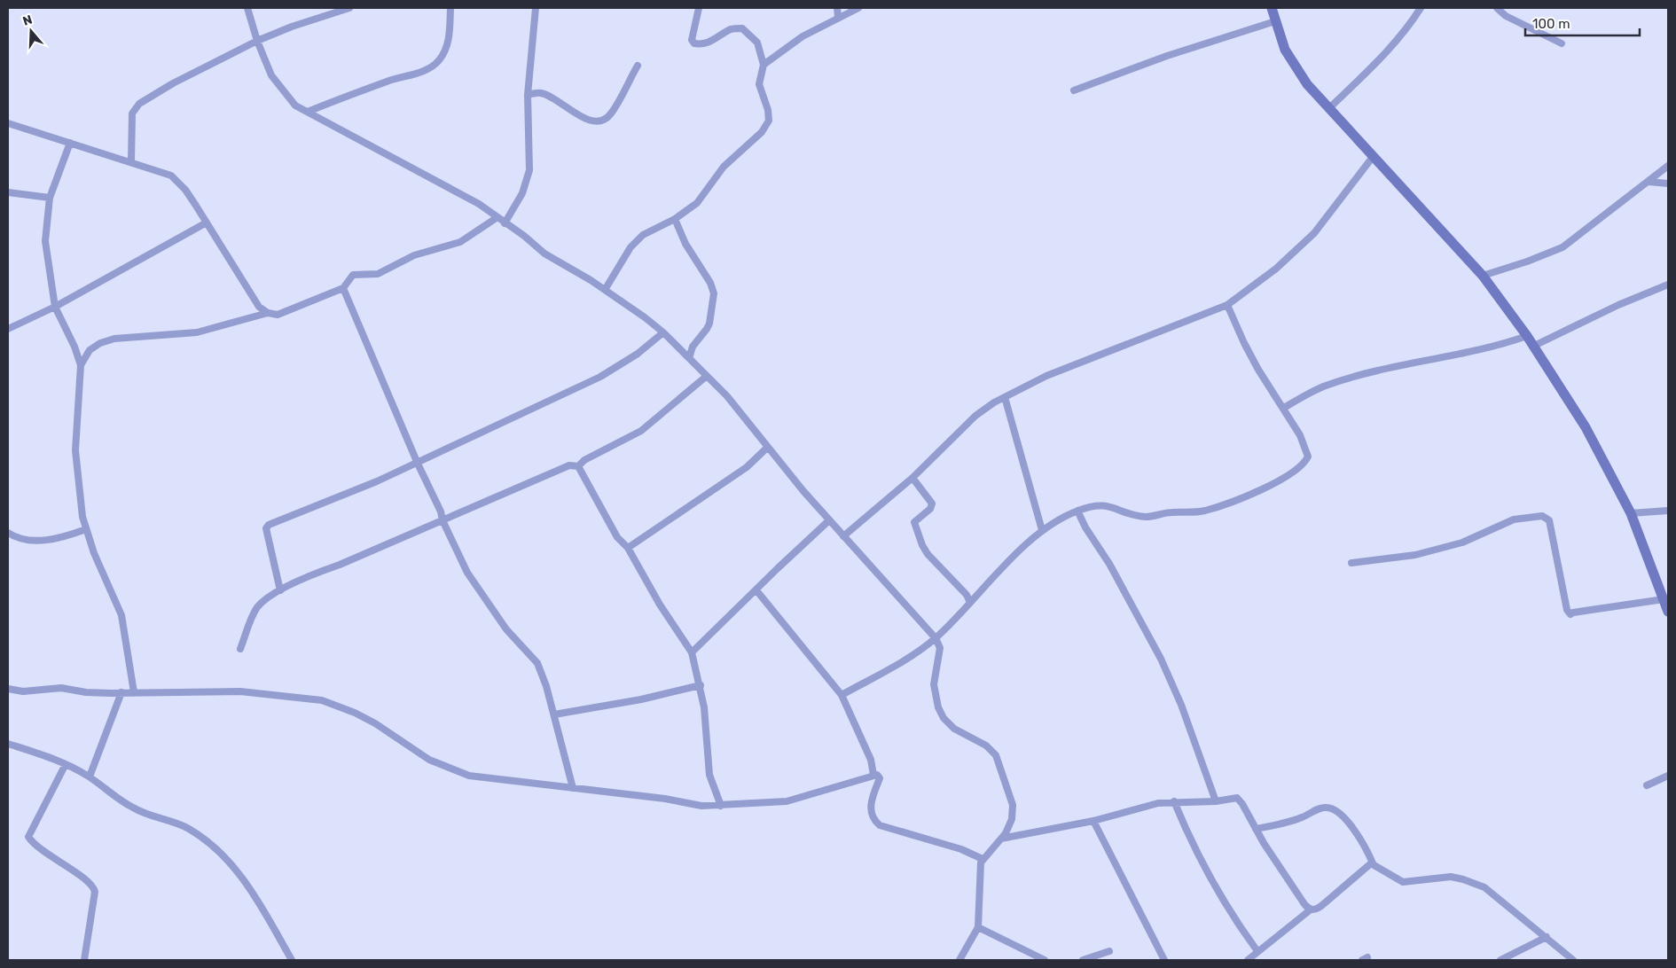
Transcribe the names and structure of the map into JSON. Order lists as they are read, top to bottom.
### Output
{
  "scale_bar": "100 m",
  "north": "top"
}
